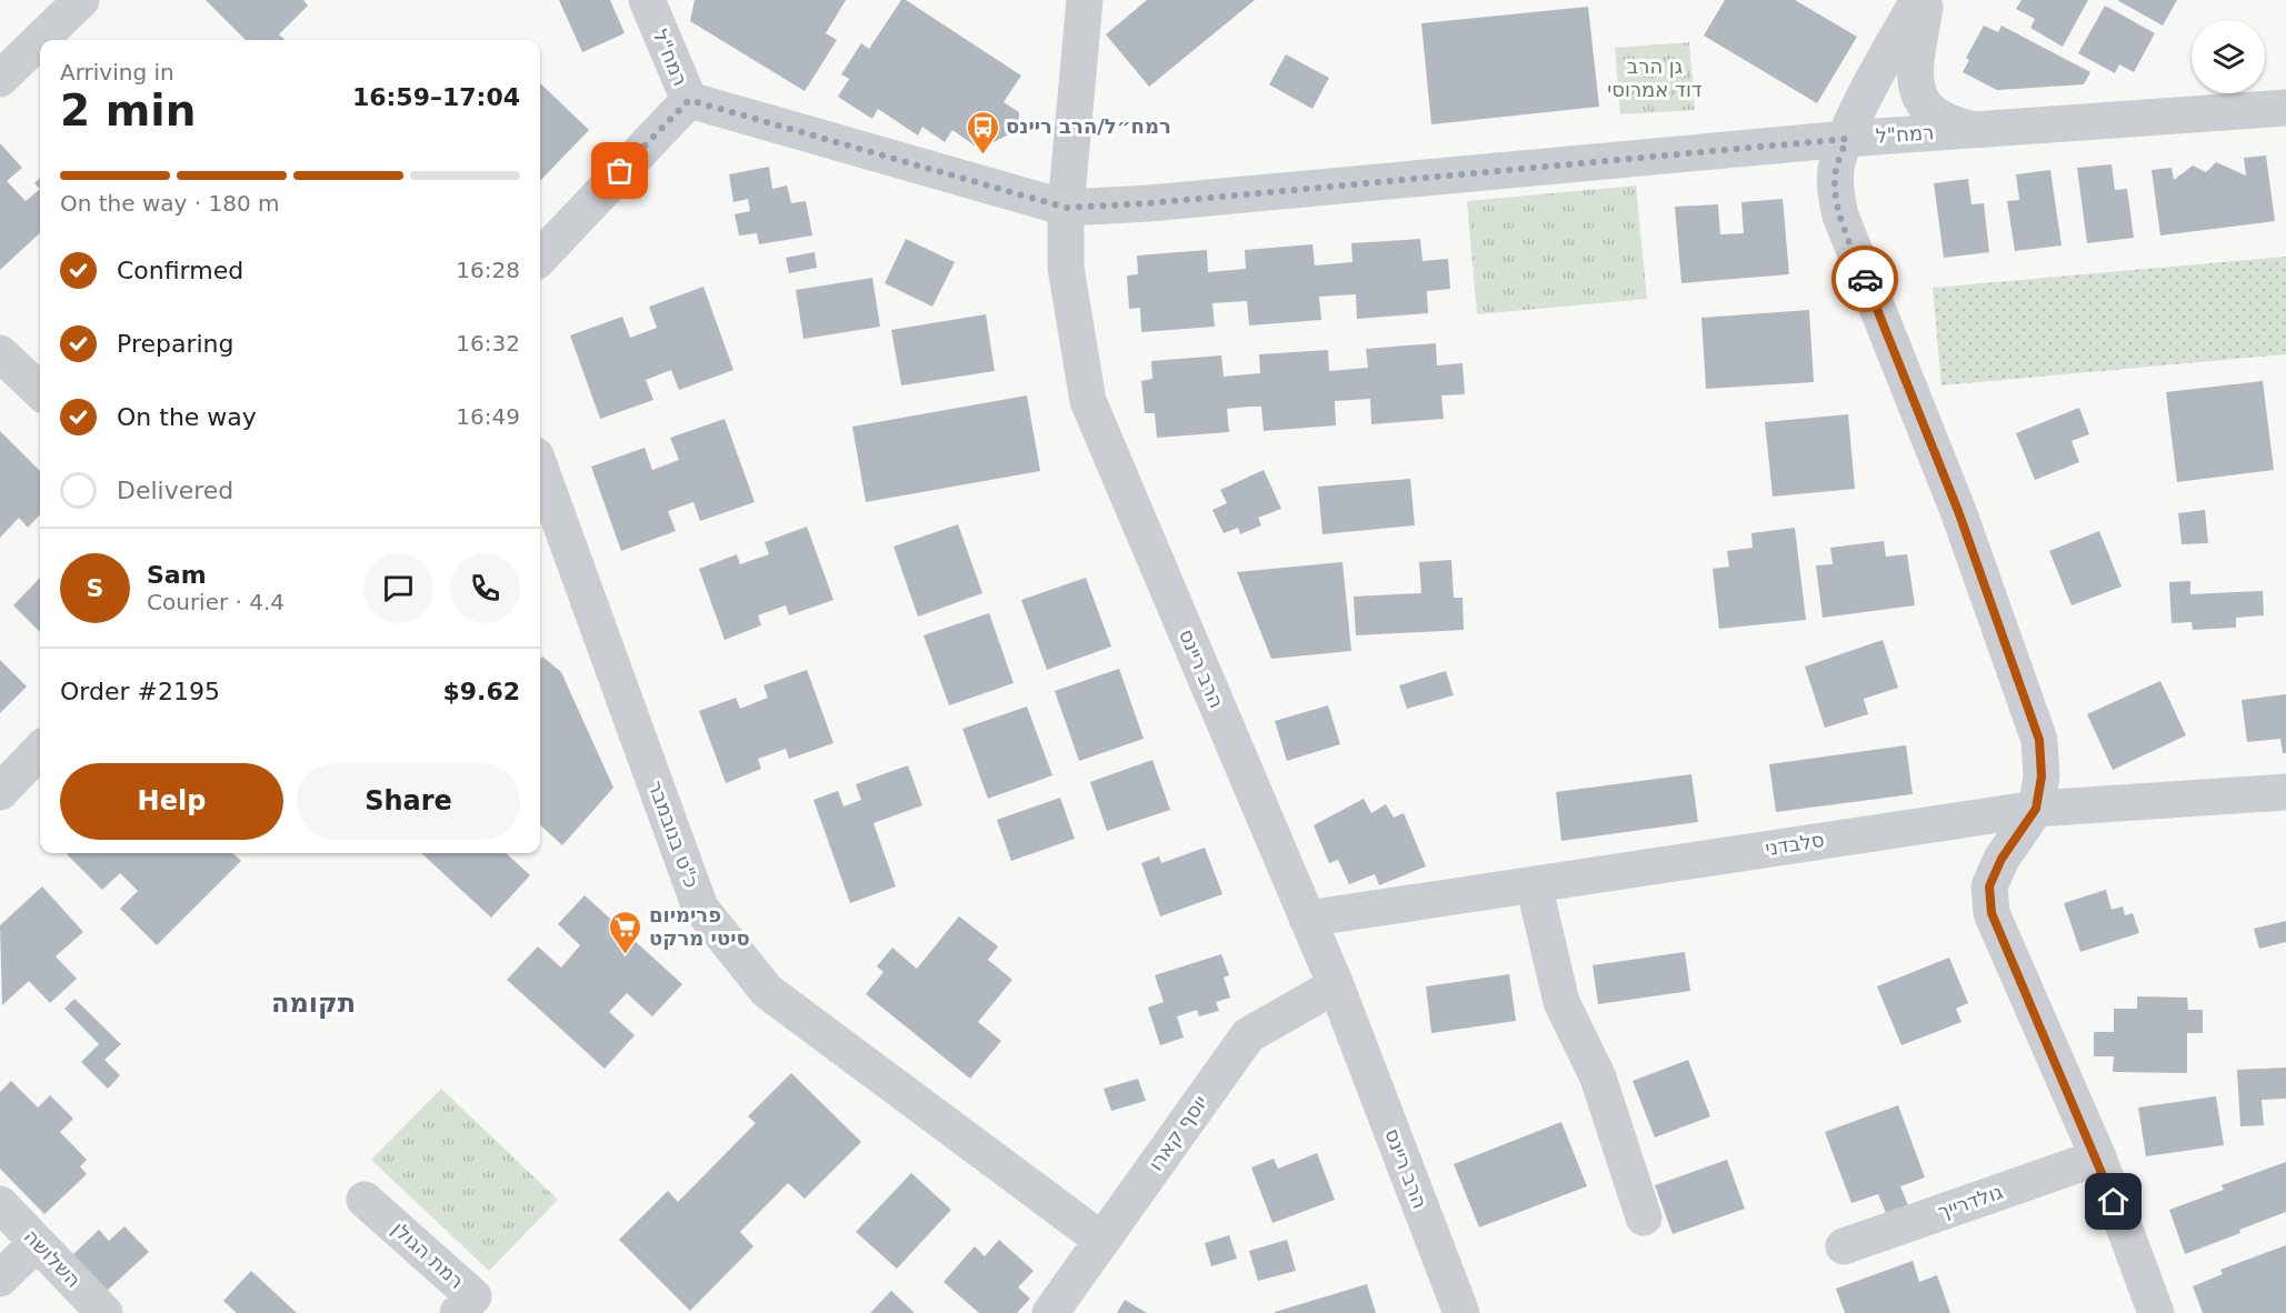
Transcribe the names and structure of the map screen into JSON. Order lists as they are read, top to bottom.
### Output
{
  "streets": {
    "street": [
      "רמח\"ל",
      "הרב ריינס",
      "כ\"ט בנובמבר",
      "סלבדני",
      "יוסף קארו",
      "גולדרייך",
      "רמת הגולן",
      "השלושה"
    ]
  },
  "crossings": [
    ["רמח\"ל", "הרב ריינס"],
    ["הרב ריינס", "סלבדני"],
    ["הרב ריינס", "יוסף קארו"],
    ["כ\"ט בנובמבר", "יוסף קארו"]
  ],
  "districts": ["תקומה"],
  "parks": ["גן הרב דוד אמרוסי"],
  "places": {
    "bus stop": ["רמח״ל/הרב ריינס"],
    "supermarket": ["פרימיום סיטי מרקט"]
  },
  "page": {
    "heading": ["2 min", "Arriving in", "16:59–17:04"],
    "panel": [
      "Sam",
      "Courier · 4.4",
      "Order #2195",
      "$9.62"
    ],
    "bar": "On the way · 180 m",
    "list": [
      ["Confirmed", "16:28"],
      ["Preparing", "16:32"],
      ["On the way", "16:49"],
      "Delivered"
    ],
    "round": "S",
    "buttons": ["Help", "Share"]
  }
}
